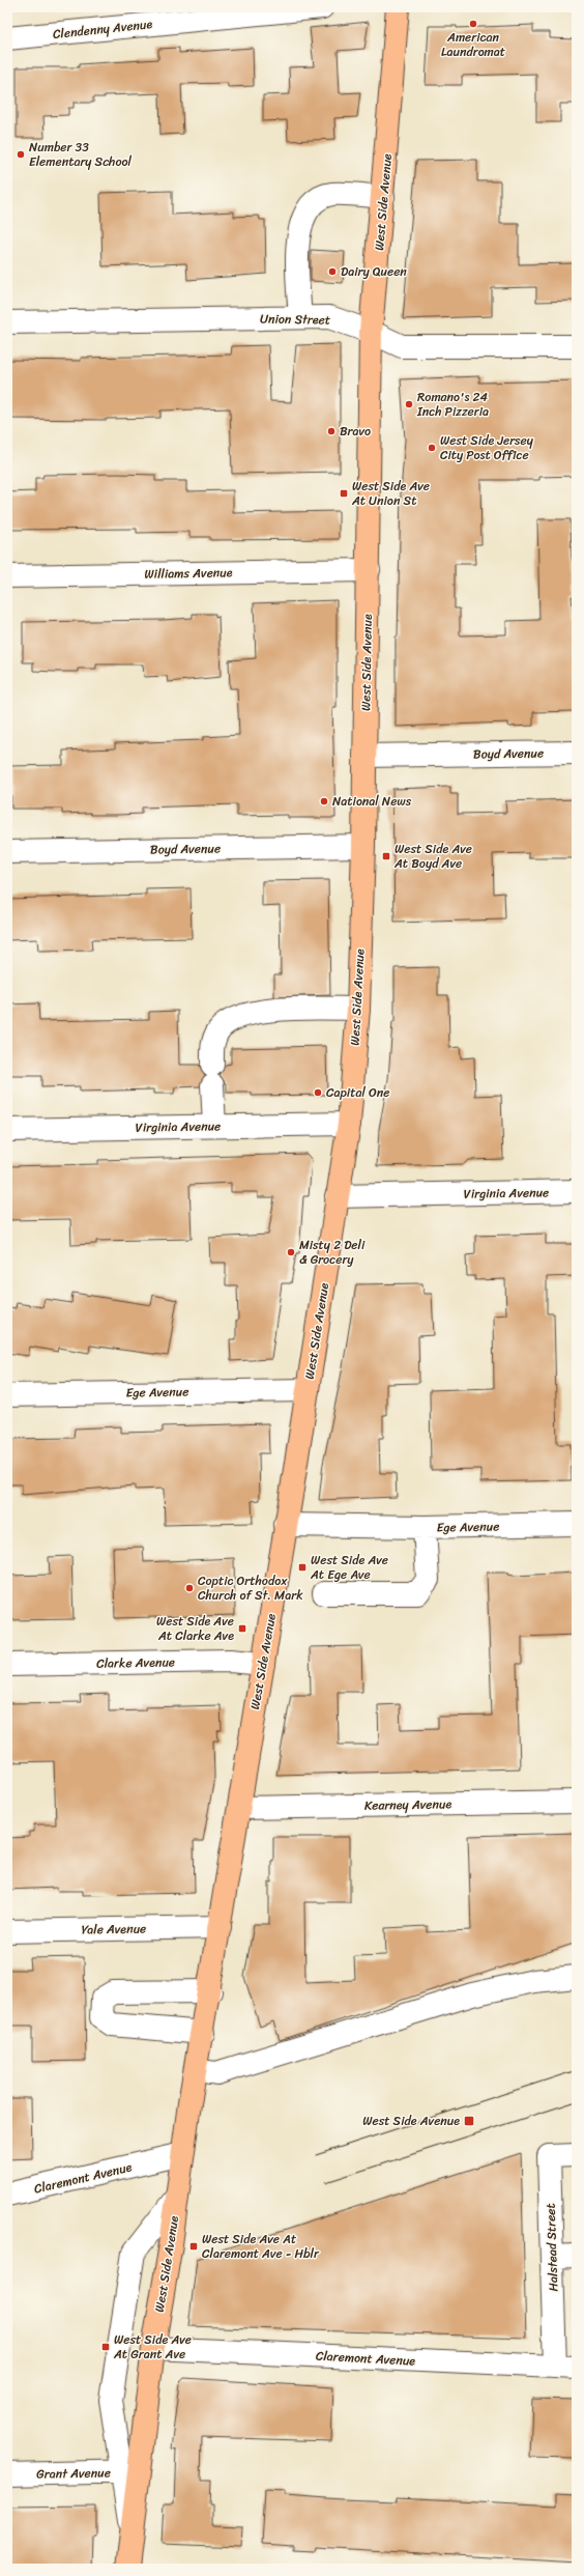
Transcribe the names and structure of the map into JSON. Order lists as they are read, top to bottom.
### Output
{
  "streets": {
    "main road": ["West Side Avenue"],
    "street": [
      "Clendenny Avenue",
      "Union Street",
      "Williams Avenue",
      "Boyd Avenue",
      "Virginia Avenue",
      "Ege Avenue",
      "Clarke Avenue",
      "Kearney Avenue",
      "Yale Avenue",
      "Claremont Avenue",
      "Halstead Street",
      "Grant Avenue"
    ]
  },
  "crossings": [
    ["West Side Avenue", "Union Street"],
    ["West Side Avenue", "Williams Avenue"],
    ["West Side Avenue", "Boyd Avenue"],
    ["West Side Avenue", "Virginia Avenue"],
    ["West Side Avenue", "Ege Avenue"],
    ["West Side Avenue", "Clarke Avenue"],
    ["West Side Avenue", "Kearney Avenue"],
    ["West Side Avenue", "Yale Avenue"],
    ["West Side Avenue", "Claremont Avenue"],
    ["West Side Avenue", "Grant Avenue"],
    ["Claremont Avenue", "Halstead Street"]
  ],
  "places": {
    "other": [
      "American Laundromat",
      "Number 33 Elementary School",
      "Dairy Queen",
      "Romano's 24 Inch Pizzeria",
      "Bravo",
      "West Side Jersey City Post Office",
      "National News",
      "Capital One",
      "Misty 2 Deli & Grocery",
      "Coptic Orthodox Church of St. Mark"
    ],
    "transit": [
      "West Side Ave At Union St",
      "West Side Ave At Boyd Ave",
      "West Side Ave At Ege Ave",
      "West Side Ave At Clarke Ave",
      "West Side Avenue",
      "West Side Ave At Claremont Ave - Hblr",
      "West Side Ave At Grant Ave"
    ]
  }
}
